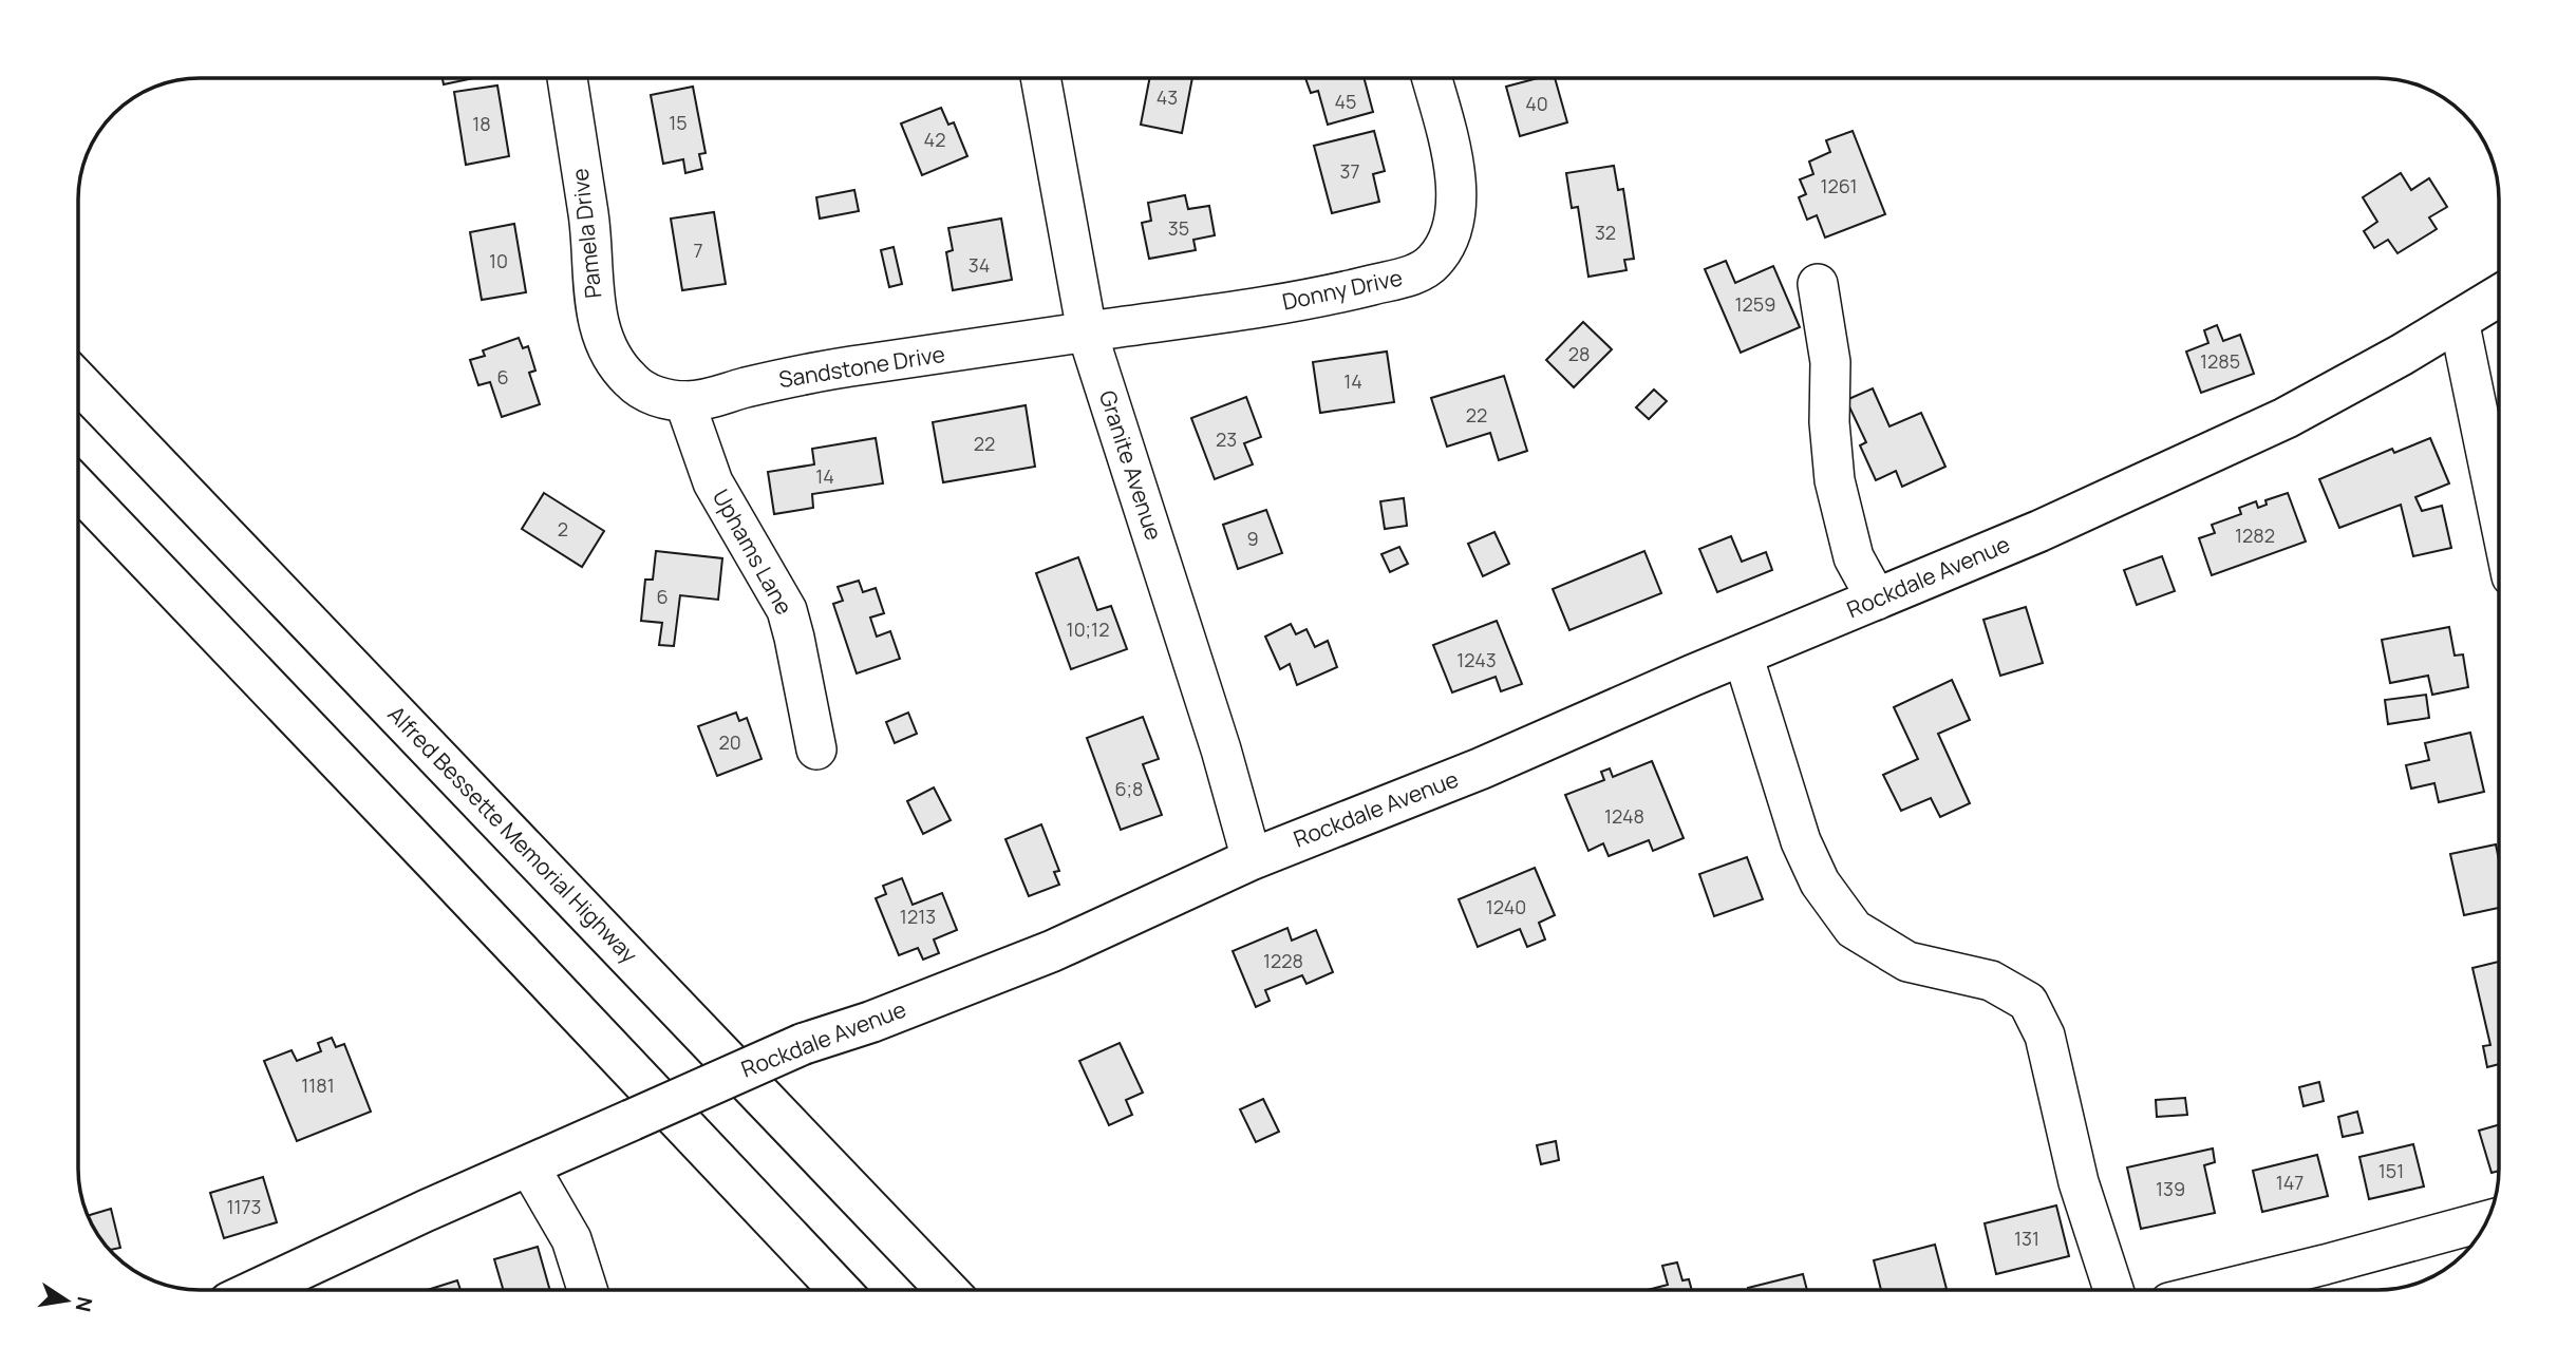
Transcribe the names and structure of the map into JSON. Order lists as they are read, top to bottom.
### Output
{
  "streets": {
    "main road": ["Rockdale Avenue", "Alfred Bessette Memorial Highway"],
    "street": [
      "Pamela Drive",
      "Donny Drive",
      "Sandstone Drive",
      "Granite Avenue",
      "Uphams Lane"
    ]
  },
  "crossings": [
    ["Pamela Drive", "Sandstone Drive"],
    ["Donny Drive", "Sandstone Drive"],
    ["Donny Drive", "Granite Avenue"],
    ["Sandstone Drive", "Granite Avenue"],
    ["Sandstone Drive", "Uphams Lane"],
    ["Granite Avenue", "Rockdale Avenue"]
  ],
  "house_numbers": [
    "43",
    "45",
    "40",
    "15",
    "18",
    "42",
    "37",
    "1261",
    "35",
    "32",
    "7",
    "10",
    "34",
    "1259",
    "28",
    "1285",
    "6",
    "14",
    "22",
    "23",
    "22",
    "14",
    "2",
    "1282",
    "9",
    "6",
    "10;12",
    "1243",
    "20",
    "6;8",
    "1248",
    "1240",
    "1213",
    "1228",
    "1181",
    "151",
    "147",
    "139",
    "1173",
    "131"
  ],
  "north": "right"
}
